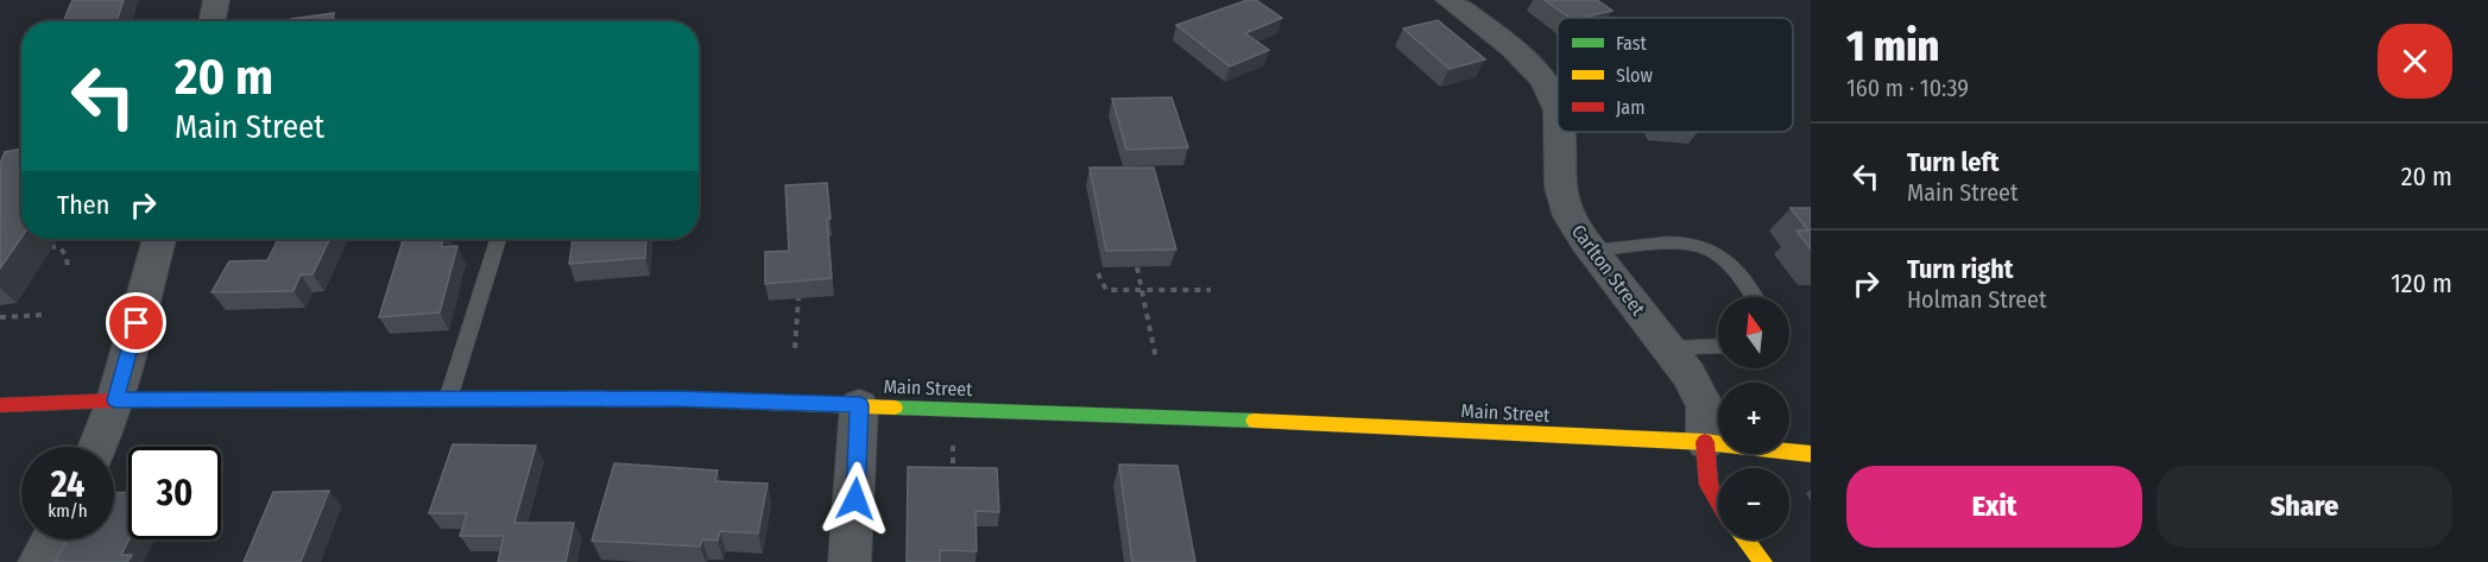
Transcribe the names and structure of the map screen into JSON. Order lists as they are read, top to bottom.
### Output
{
  "streets": {
    "main road": ["Main Street"],
    "street": ["Carlton Street"]
  },
  "crossings": [
    ["Carlton Street", "Main Street"]
  ],
  "legend": ["Fast", "Slow", "Jam"],
  "north": "top",
  "page": {
    "heading": ["1 min", "160 m · 10:39"],
    "turn": ["20 m", "Main Street"],
    "list": [
      {
        "name": "Turn left",
        "note": "Main Street",
        "value": "20 m"
      },
      {
        "name": "Turn right",
        "note": "Holman Street",
        "value": "120 m"
      }
    ],
    "then": "Then",
    "map_buttons": ["+", "−"],
    "speed": "24 km/h",
    "limit": "30",
    "buttons": ["Exit", "Share"]
  }
}
